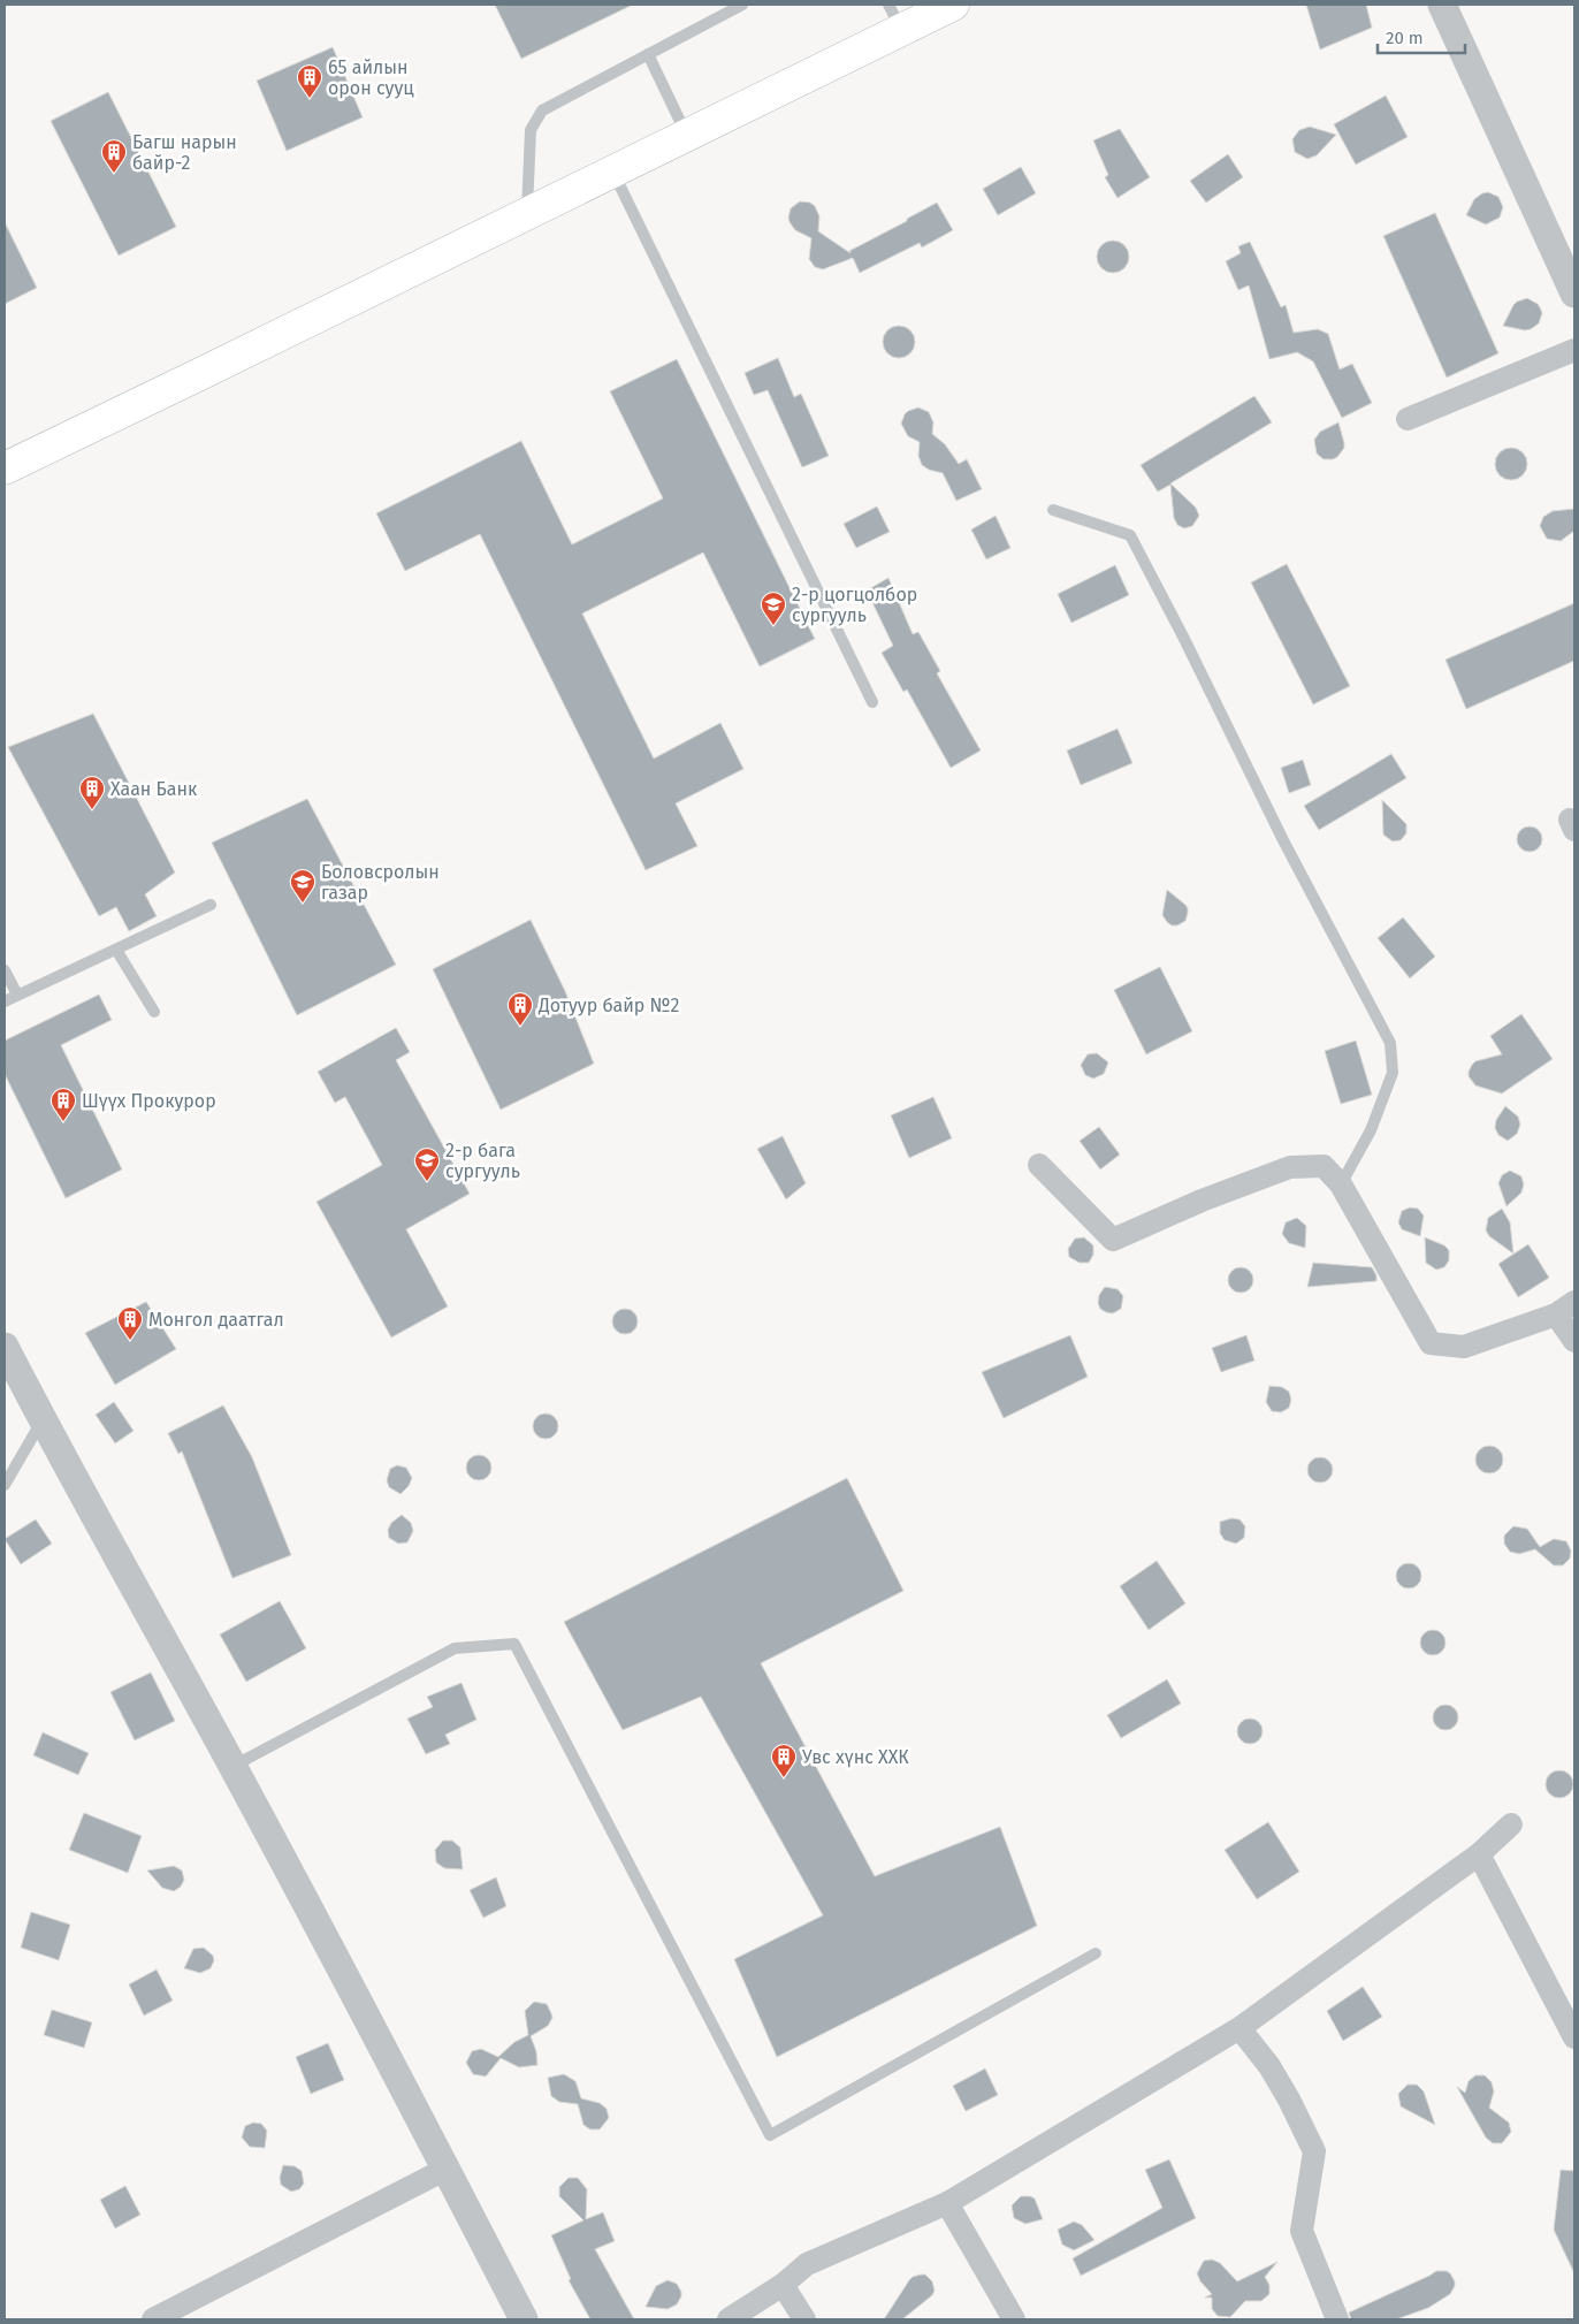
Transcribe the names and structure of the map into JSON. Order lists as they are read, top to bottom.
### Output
{
  "places": {
    "building": [
      "65 айлын орон сууц",
      "Багш нарын байр-2",
      "Хаан Банк",
      "Дотуур байр №2",
      "Шүүх Прокурор",
      "Монгол даатгал",
      "Увс хүнс ХХК"
    ],
    "school or university": ["2-р цогцолбор сургууль", "Боловсролын газар", "2-р бага сургууль"]
  },
  "scale_bar": "20 m"
}
